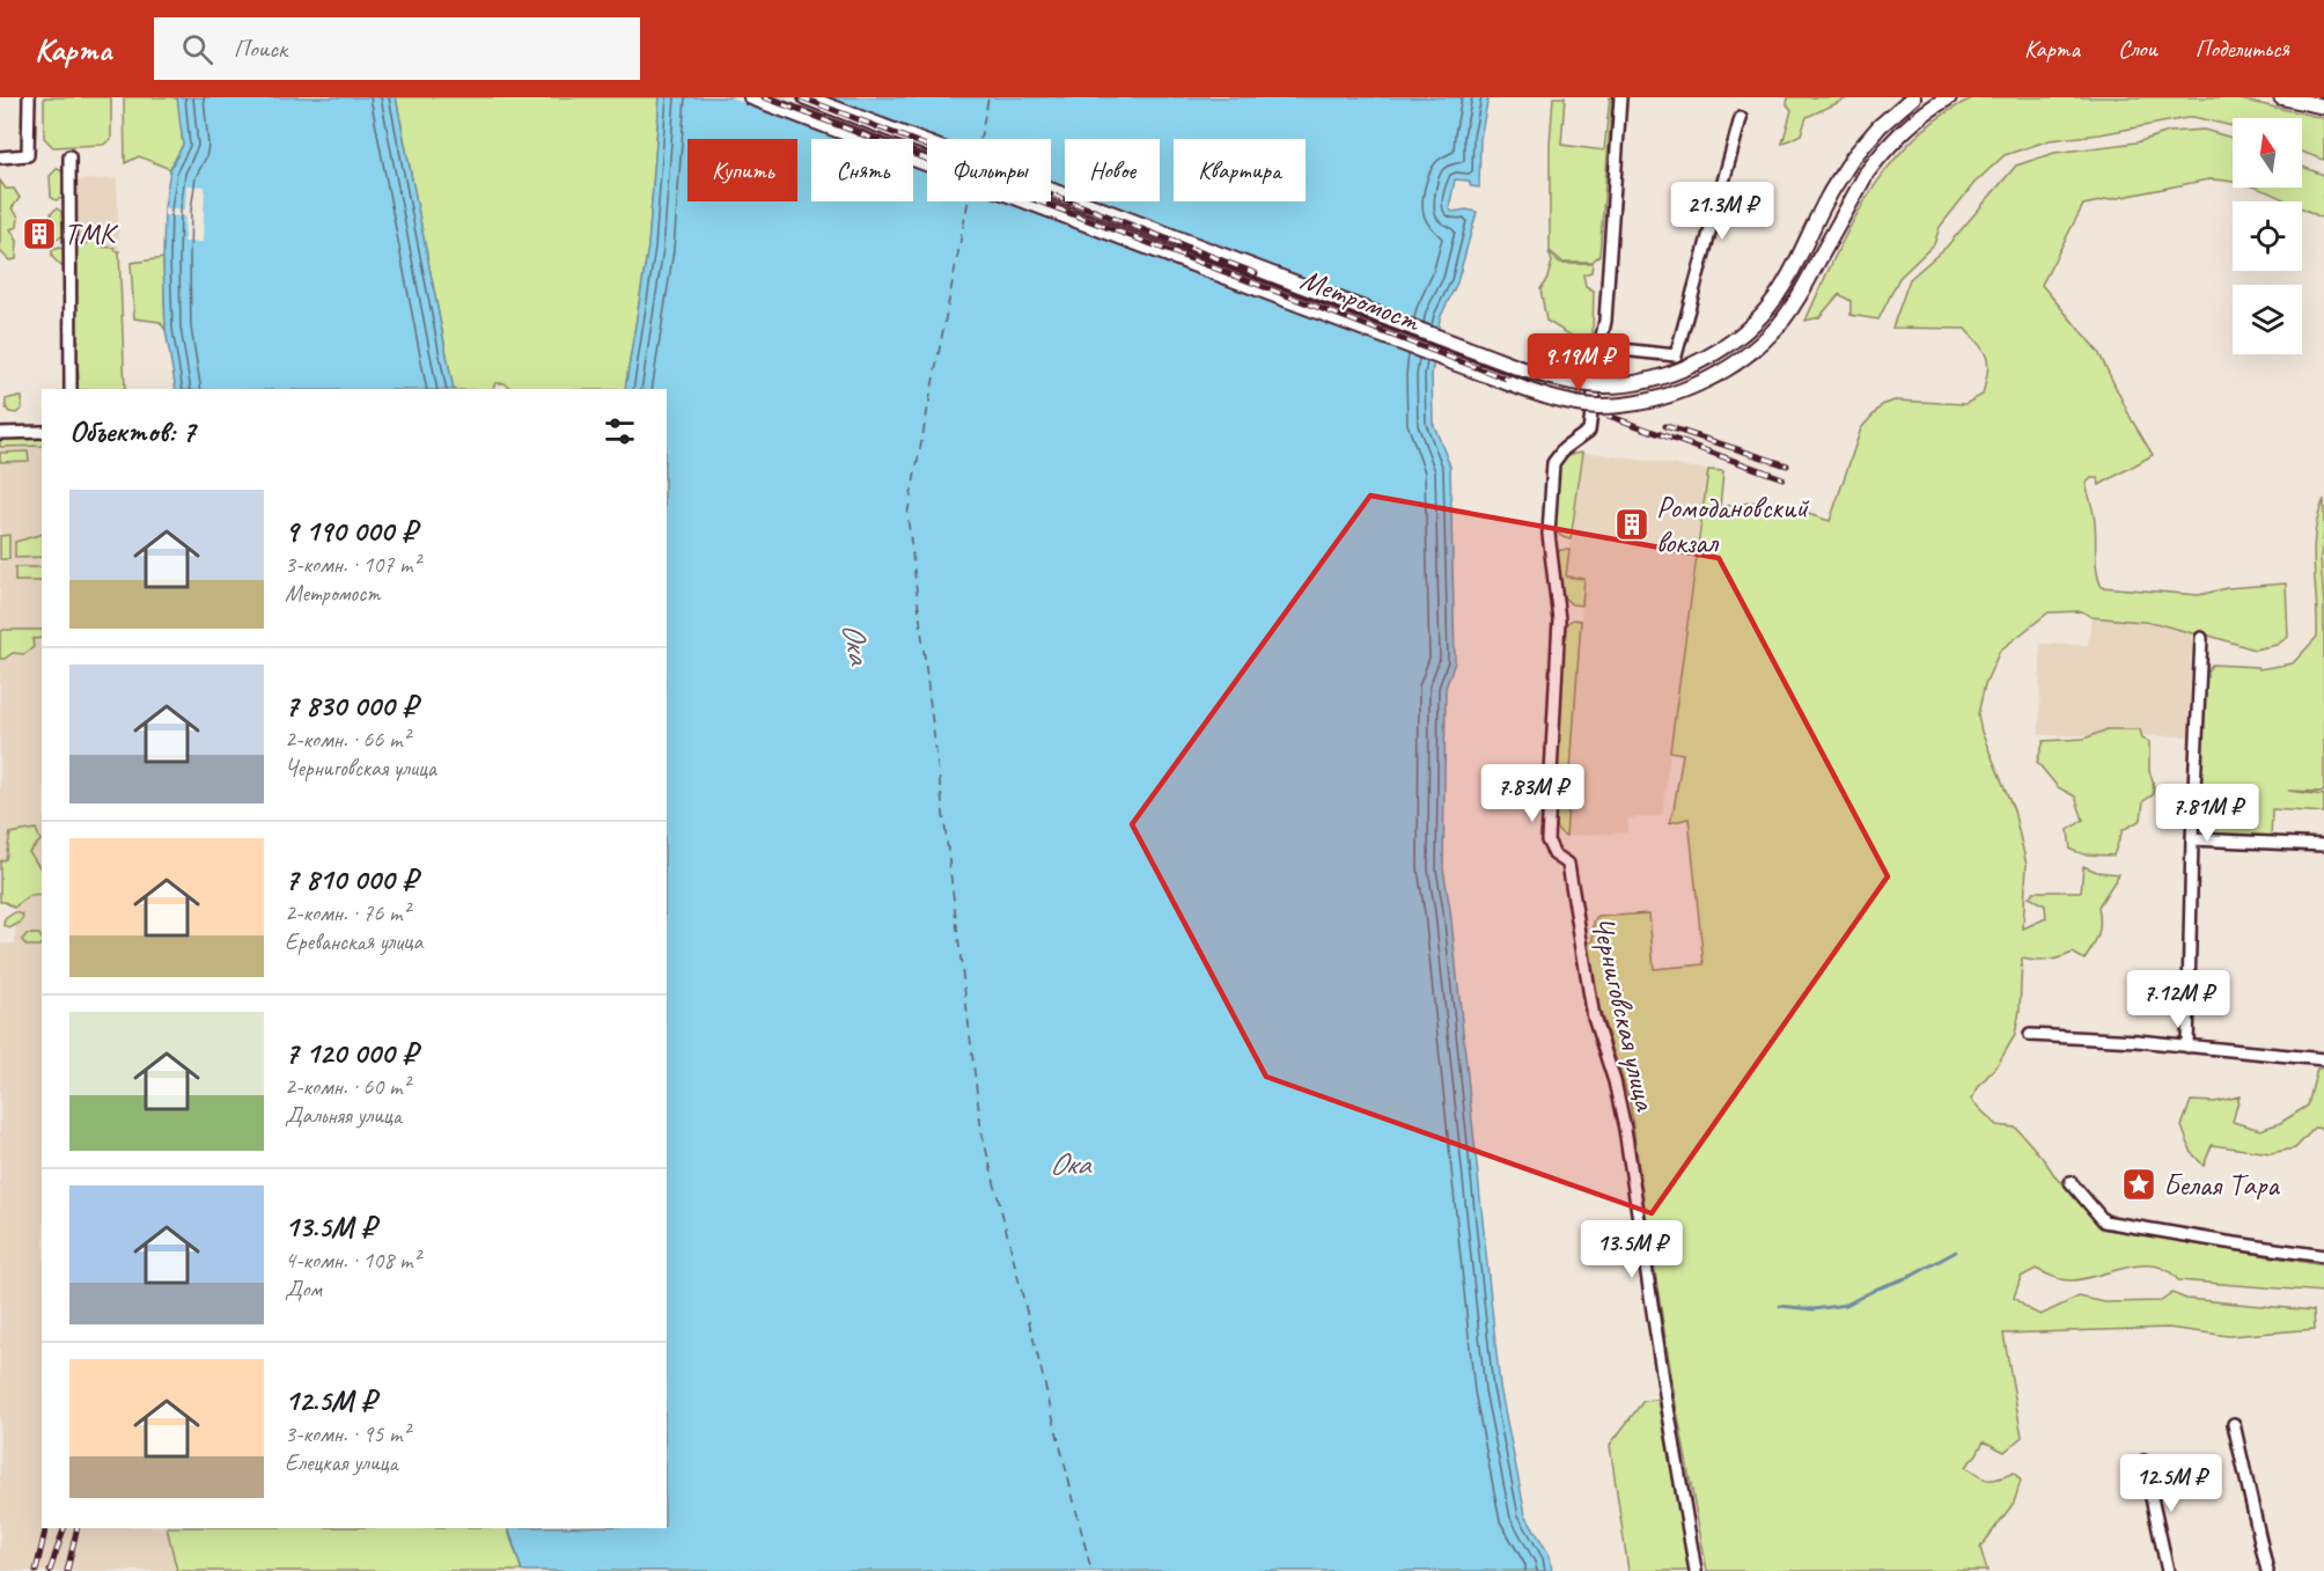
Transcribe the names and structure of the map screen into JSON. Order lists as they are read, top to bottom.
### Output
{
  "streets": {
    "main road": ["Метромост"],
    "street": ["Черниговская улица"]
  },
  "water": ["Ока"],
  "places": {
    "building": ["ТМК", "Ромодановский вокзал"],
    "place": ["Белая Тара"]
  },
  "north": "top",
  "page": {
    "header": "Карта",
    "search": "Поиск",
    "nav": ["Карта", "Слои", "Поделиться"],
    "chip": [
      "Купить",
      "Снять",
      "Фильтры",
      "Новое",
      "Квартира"
    ],
    "price": [
      "21.3M ₽",
      "9.19M ₽",
      "7.83M ₽",
      "7.81M ₽",
      "7.12M ₽",
      "13.5M ₽",
      "12.5M ₽"
    ],
    "heading": "Объектов: 7",
    "list": [
      {
        "name": "9 190 000 ₽",
        "note": "3-комн. · 107 m² · Метромост"
      },
      {
        "name": "7 830 000 ₽",
        "note": "2-комн. · 66 m² · Черниговская улица"
      },
      {
        "name": "7 810 000 ₽",
        "note": "2-комн. · 76 m² · Ереванская улица"
      },
      {
        "name": "7 120 000 ₽",
        "note": "2-комн. · 60 m² · Дальняя улица"
      },
      {
        "name": "13.5M ₽",
        "note": "4-комн. · 108 m² · Дом"
      },
      {
        "name": "12.5M ₽",
        "note": "3-комн. · 95 m² · Елецкая улица"
      }
    ]
  }
}
